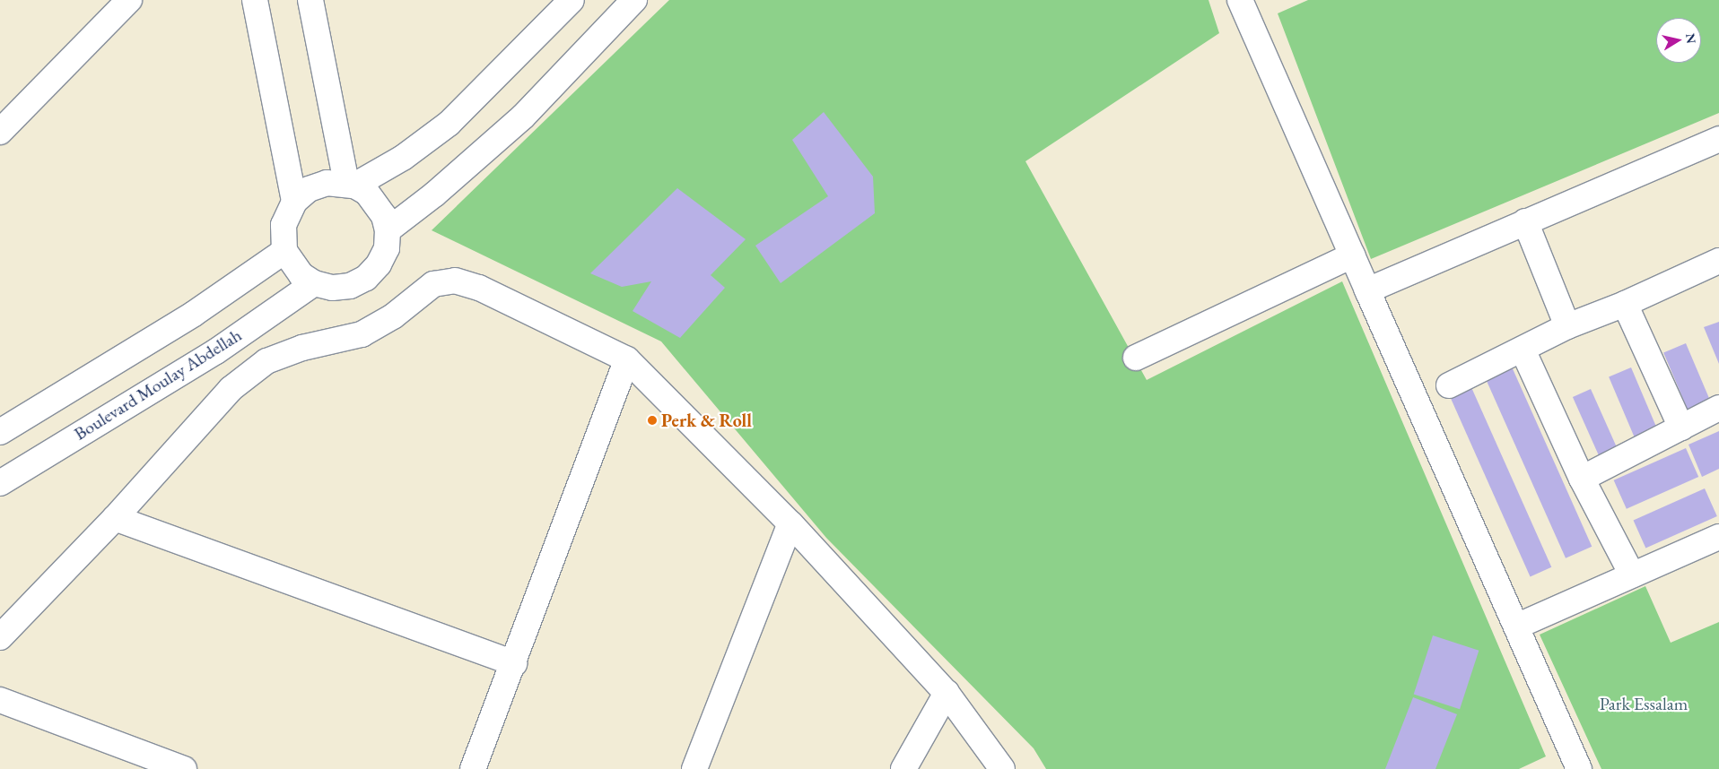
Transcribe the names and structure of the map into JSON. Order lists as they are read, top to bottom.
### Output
{
  "streets": {
    "street": ["Boulevard Moulay Abdellah"]
  },
  "parks": ["Park Essalam"],
  "places": ["Perk & Roll"],
  "north": "right"
}
